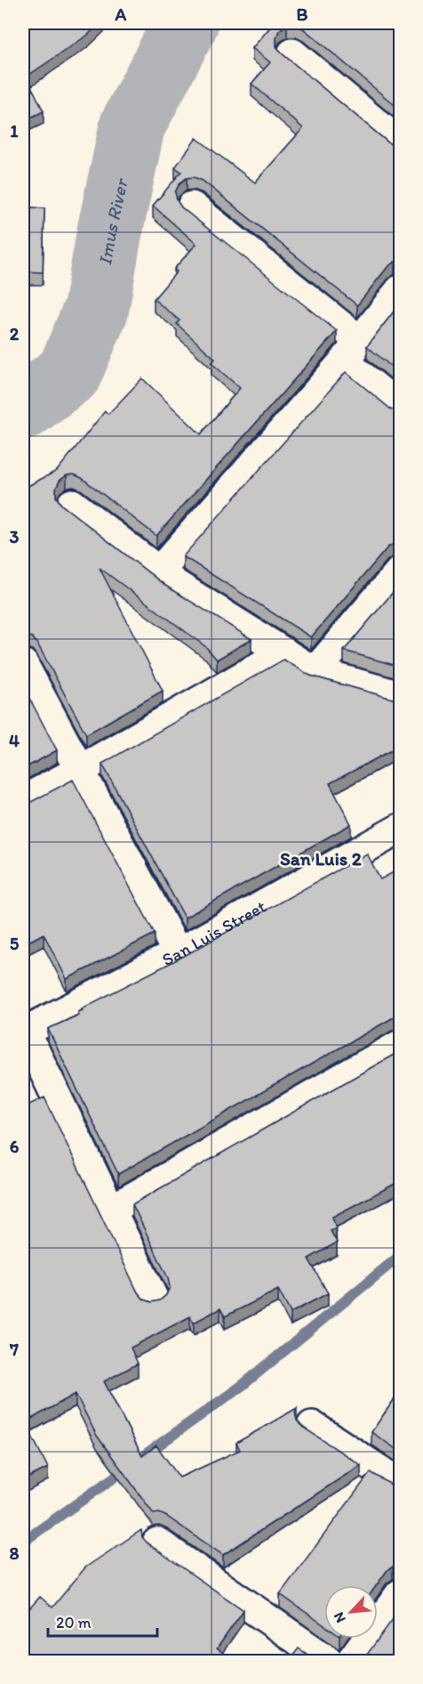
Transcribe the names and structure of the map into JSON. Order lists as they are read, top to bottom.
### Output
{
  "streets": {
    "street": ["San Luis Street"]
  },
  "districts": ["San Luis 2"],
  "water": ["Imus River"],
  "scale_bar": "20 m",
  "north": "bottom left",
  "grid": {
    "columns": ["A", "B"],
    "rows": [
      "1",
      "2",
      "3",
      "4",
      "5",
      "6",
      "7",
      "8"
    ]
  }
}
